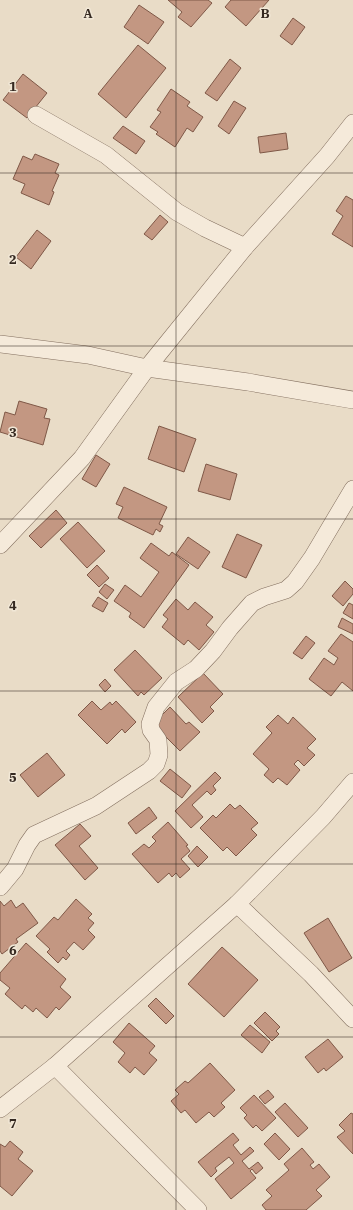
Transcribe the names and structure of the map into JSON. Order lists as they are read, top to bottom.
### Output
{
  "grid": {
    "columns": ["A", "B"],
    "rows": [
      "1",
      "2",
      "3",
      "4",
      "5",
      "6",
      "7"
    ]
  }
}
